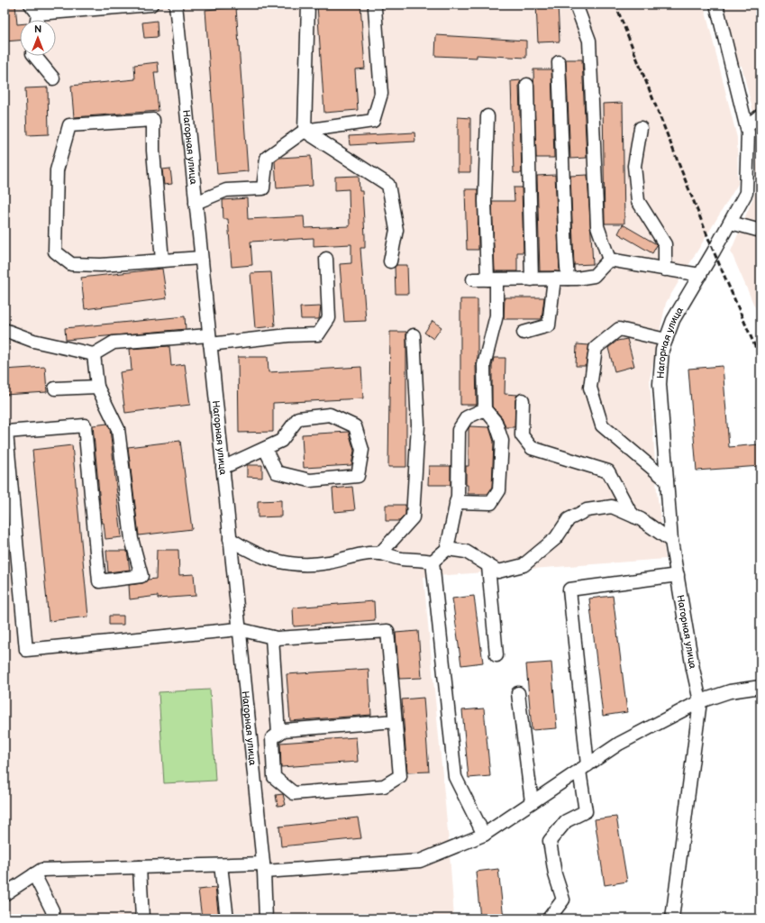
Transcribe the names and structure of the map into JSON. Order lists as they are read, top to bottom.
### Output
{
  "streets": {
    "street": ["Нагорная улица"]
  },
  "north": "top"
}
